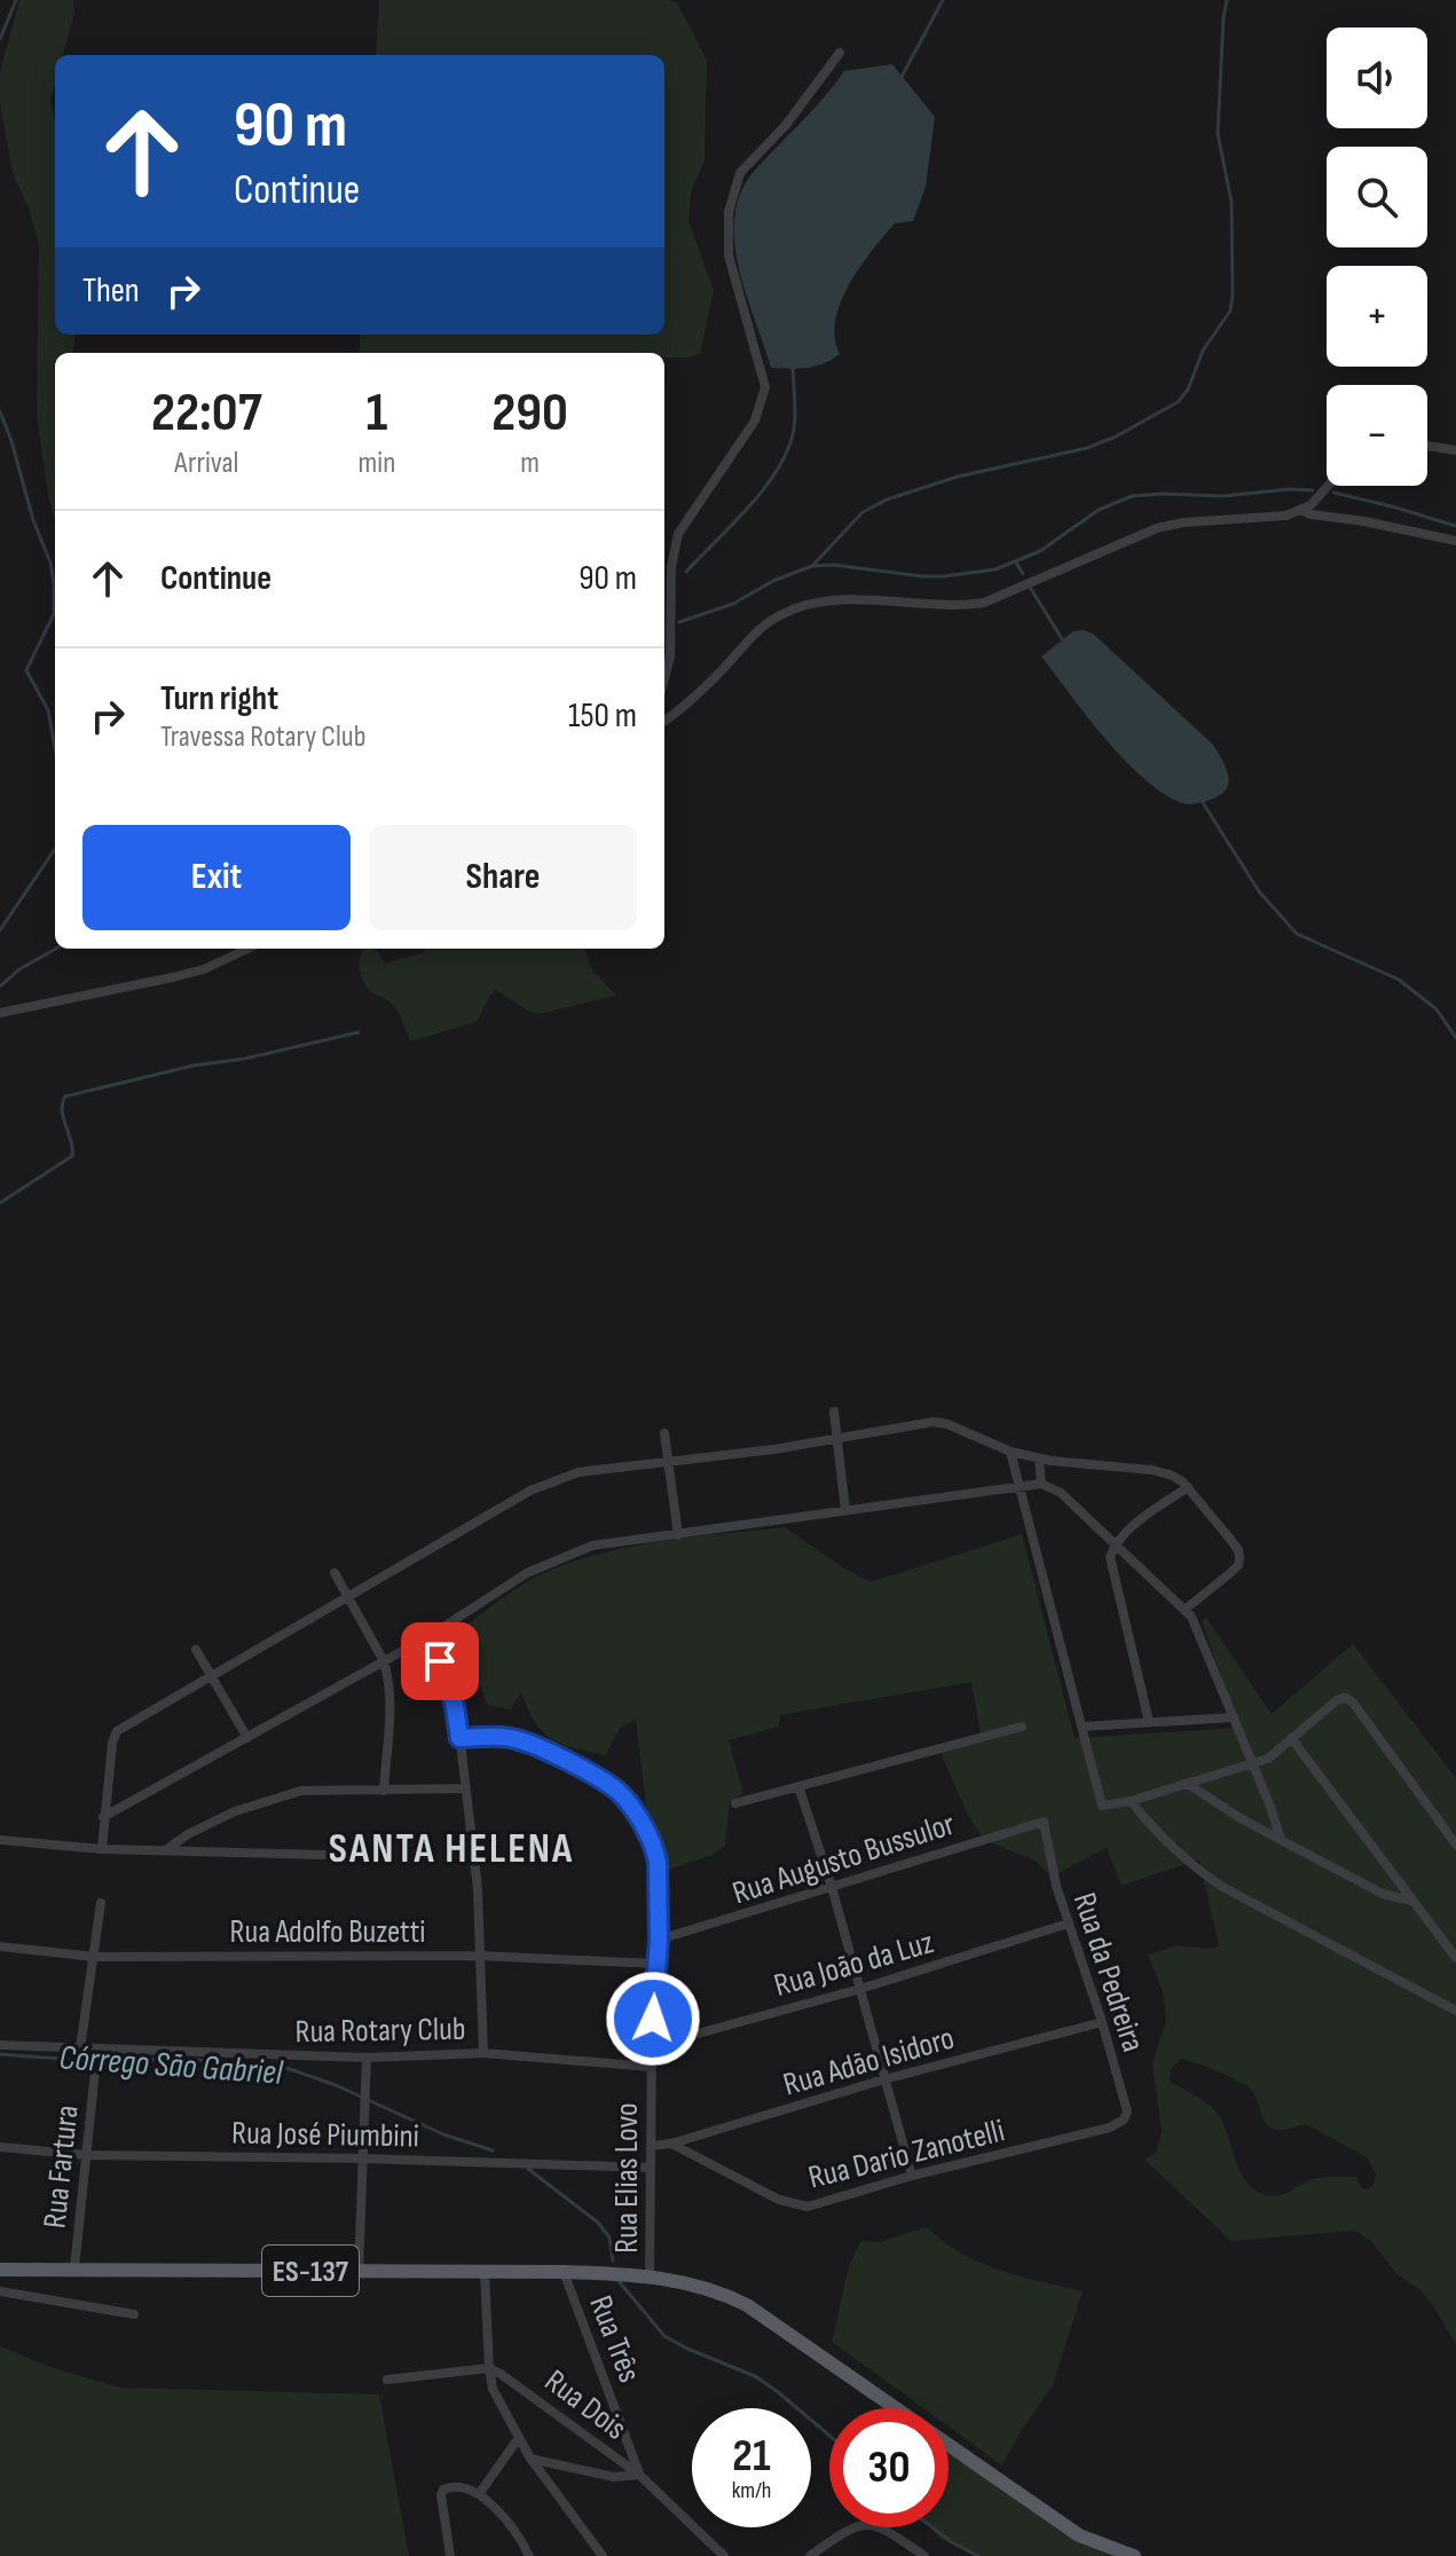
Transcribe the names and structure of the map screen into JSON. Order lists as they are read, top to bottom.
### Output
{
  "streets": {
    "main road": ["ES-137"],
    "street": [
      "Rua Augusto Bussulor",
      "Rua Adolfo Buzetti",
      "Rua João da Luz",
      "Rua da Pedreira",
      "Rua Rotary Club",
      "Rua Adão Isidoro",
      "Rua José Piumbini",
      "Rua Dario Zanotelli",
      "Rua Fartura",
      "Rua Elias Lovo",
      "Rua Três",
      "Rua Dois"
    ]
  },
  "crossings": [
    ["Rua Augusto Bussulor", "Rua da Pedreira"],
    ["Rua Augusto Bussulor", "Rua Elias Lovo"],
    ["Rua Adolfo Buzetti", "Rua Elias Lovo"],
    ["Rua João da Luz", "Rua da Pedreira"],
    ["Rua João da Luz", "Rua Elias Lovo"],
    ["Rua da Pedreira", "Rua Adão Isidoro"],
    ["Rua da Pedreira", "Rua Dario Zanotelli"],
    ["Rua Rotary Club", "Rua Elias Lovo"],
    ["Rua Adão Isidoro", "Rua Dario Zanotelli"],
    ["Rua Adão Isidoro", "Rua Elias Lovo"],
    ["Rua José Piumbini", "Rua Fartura"],
    ["Rua José Piumbini", "Rua Elias Lovo"],
    ["Rua Fartura", "ES-137"],
    ["Rua Elias Lovo", "ES-137"],
    ["ES-137", "Rua Três"],
    ["Rua Três", "Rua Dois"]
  ],
  "districts": ["SANTA HELENA"],
  "water": ["Córrego São Gabriel"],
  "page": {
    "map_buttons": ["+", "−"],
    "turn": ["90 m", "Continue"],
    "then": "Then",
    "eta": [
      "22:07",
      "Arrival",
      "1",
      "min",
      "290",
      "m"
    ],
    "list": [
      {
        "name": "Continue",
        "value": "90 m"
      },
      {
        "name": "Turn right",
        "note": "Travessa Rotary Club",
        "value": "150 m"
      }
    ],
    "buttons": ["Exit", "Share"],
    "speed": "21 km/h",
    "limit": "30"
  }
}
